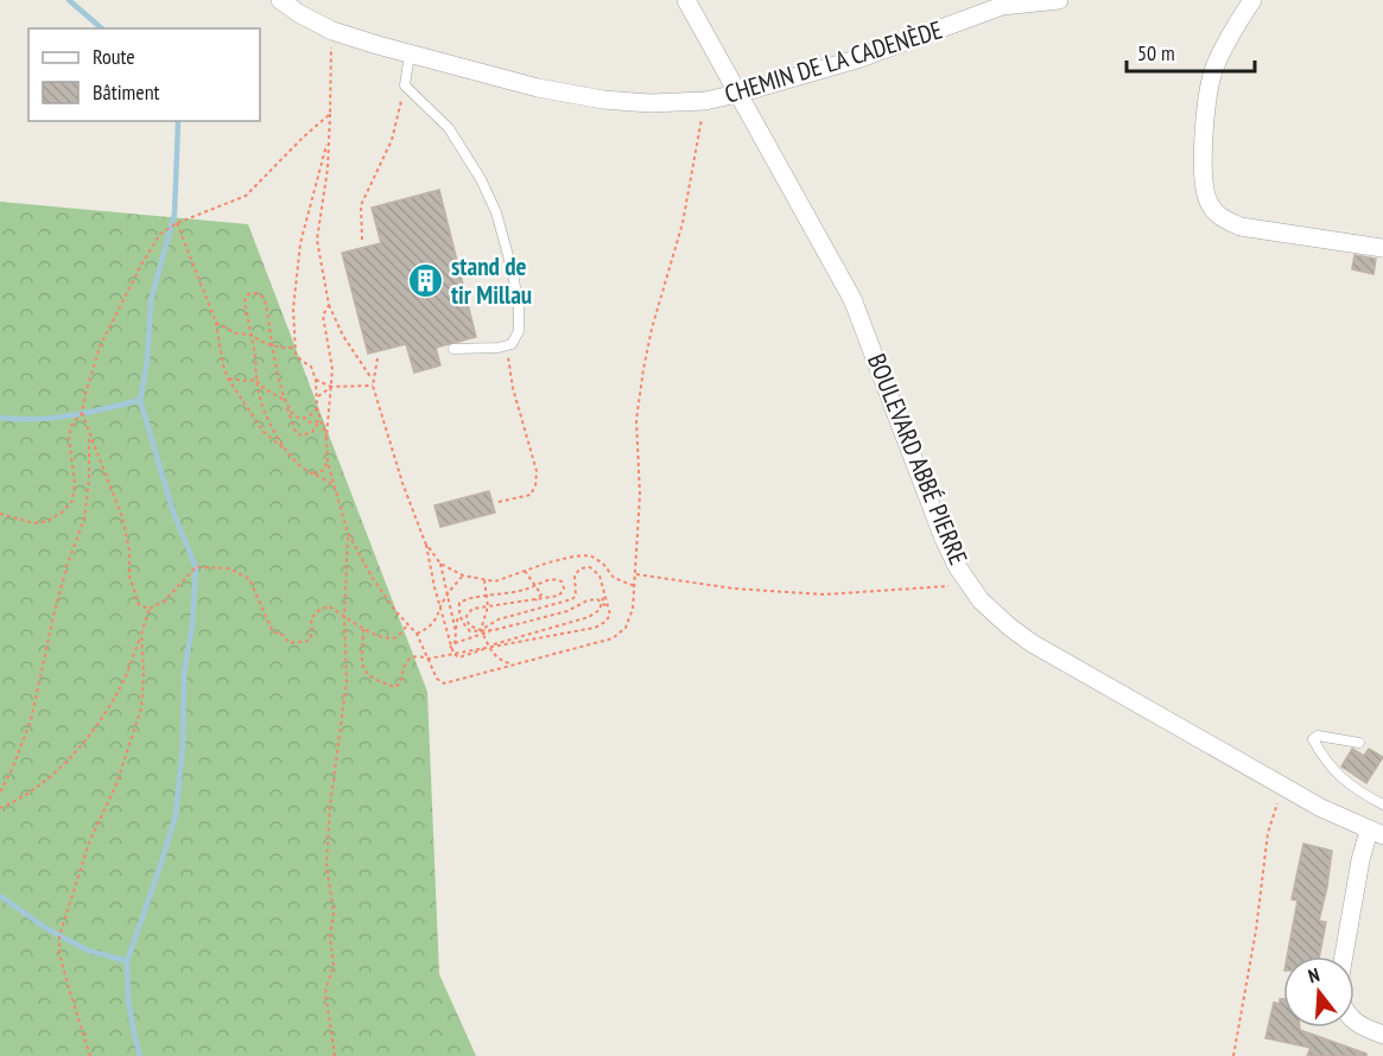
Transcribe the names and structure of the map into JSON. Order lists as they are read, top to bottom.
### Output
{
  "streets": {
    "street": ["CHEMIN DE LA CADENÈDE", "BOULEVARD ABBÉ PIERRE"]
  },
  "crossings": [
    ["CHEMIN DE LA CADENÈDE", "BOULEVARD ABBÉ PIERRE"]
  ],
  "places": {
    "building": ["stand de tir Millau"]
  },
  "legend": ["Route", "Bâtiment"],
  "scale_bar": "50 m",
  "north": "top"
}
